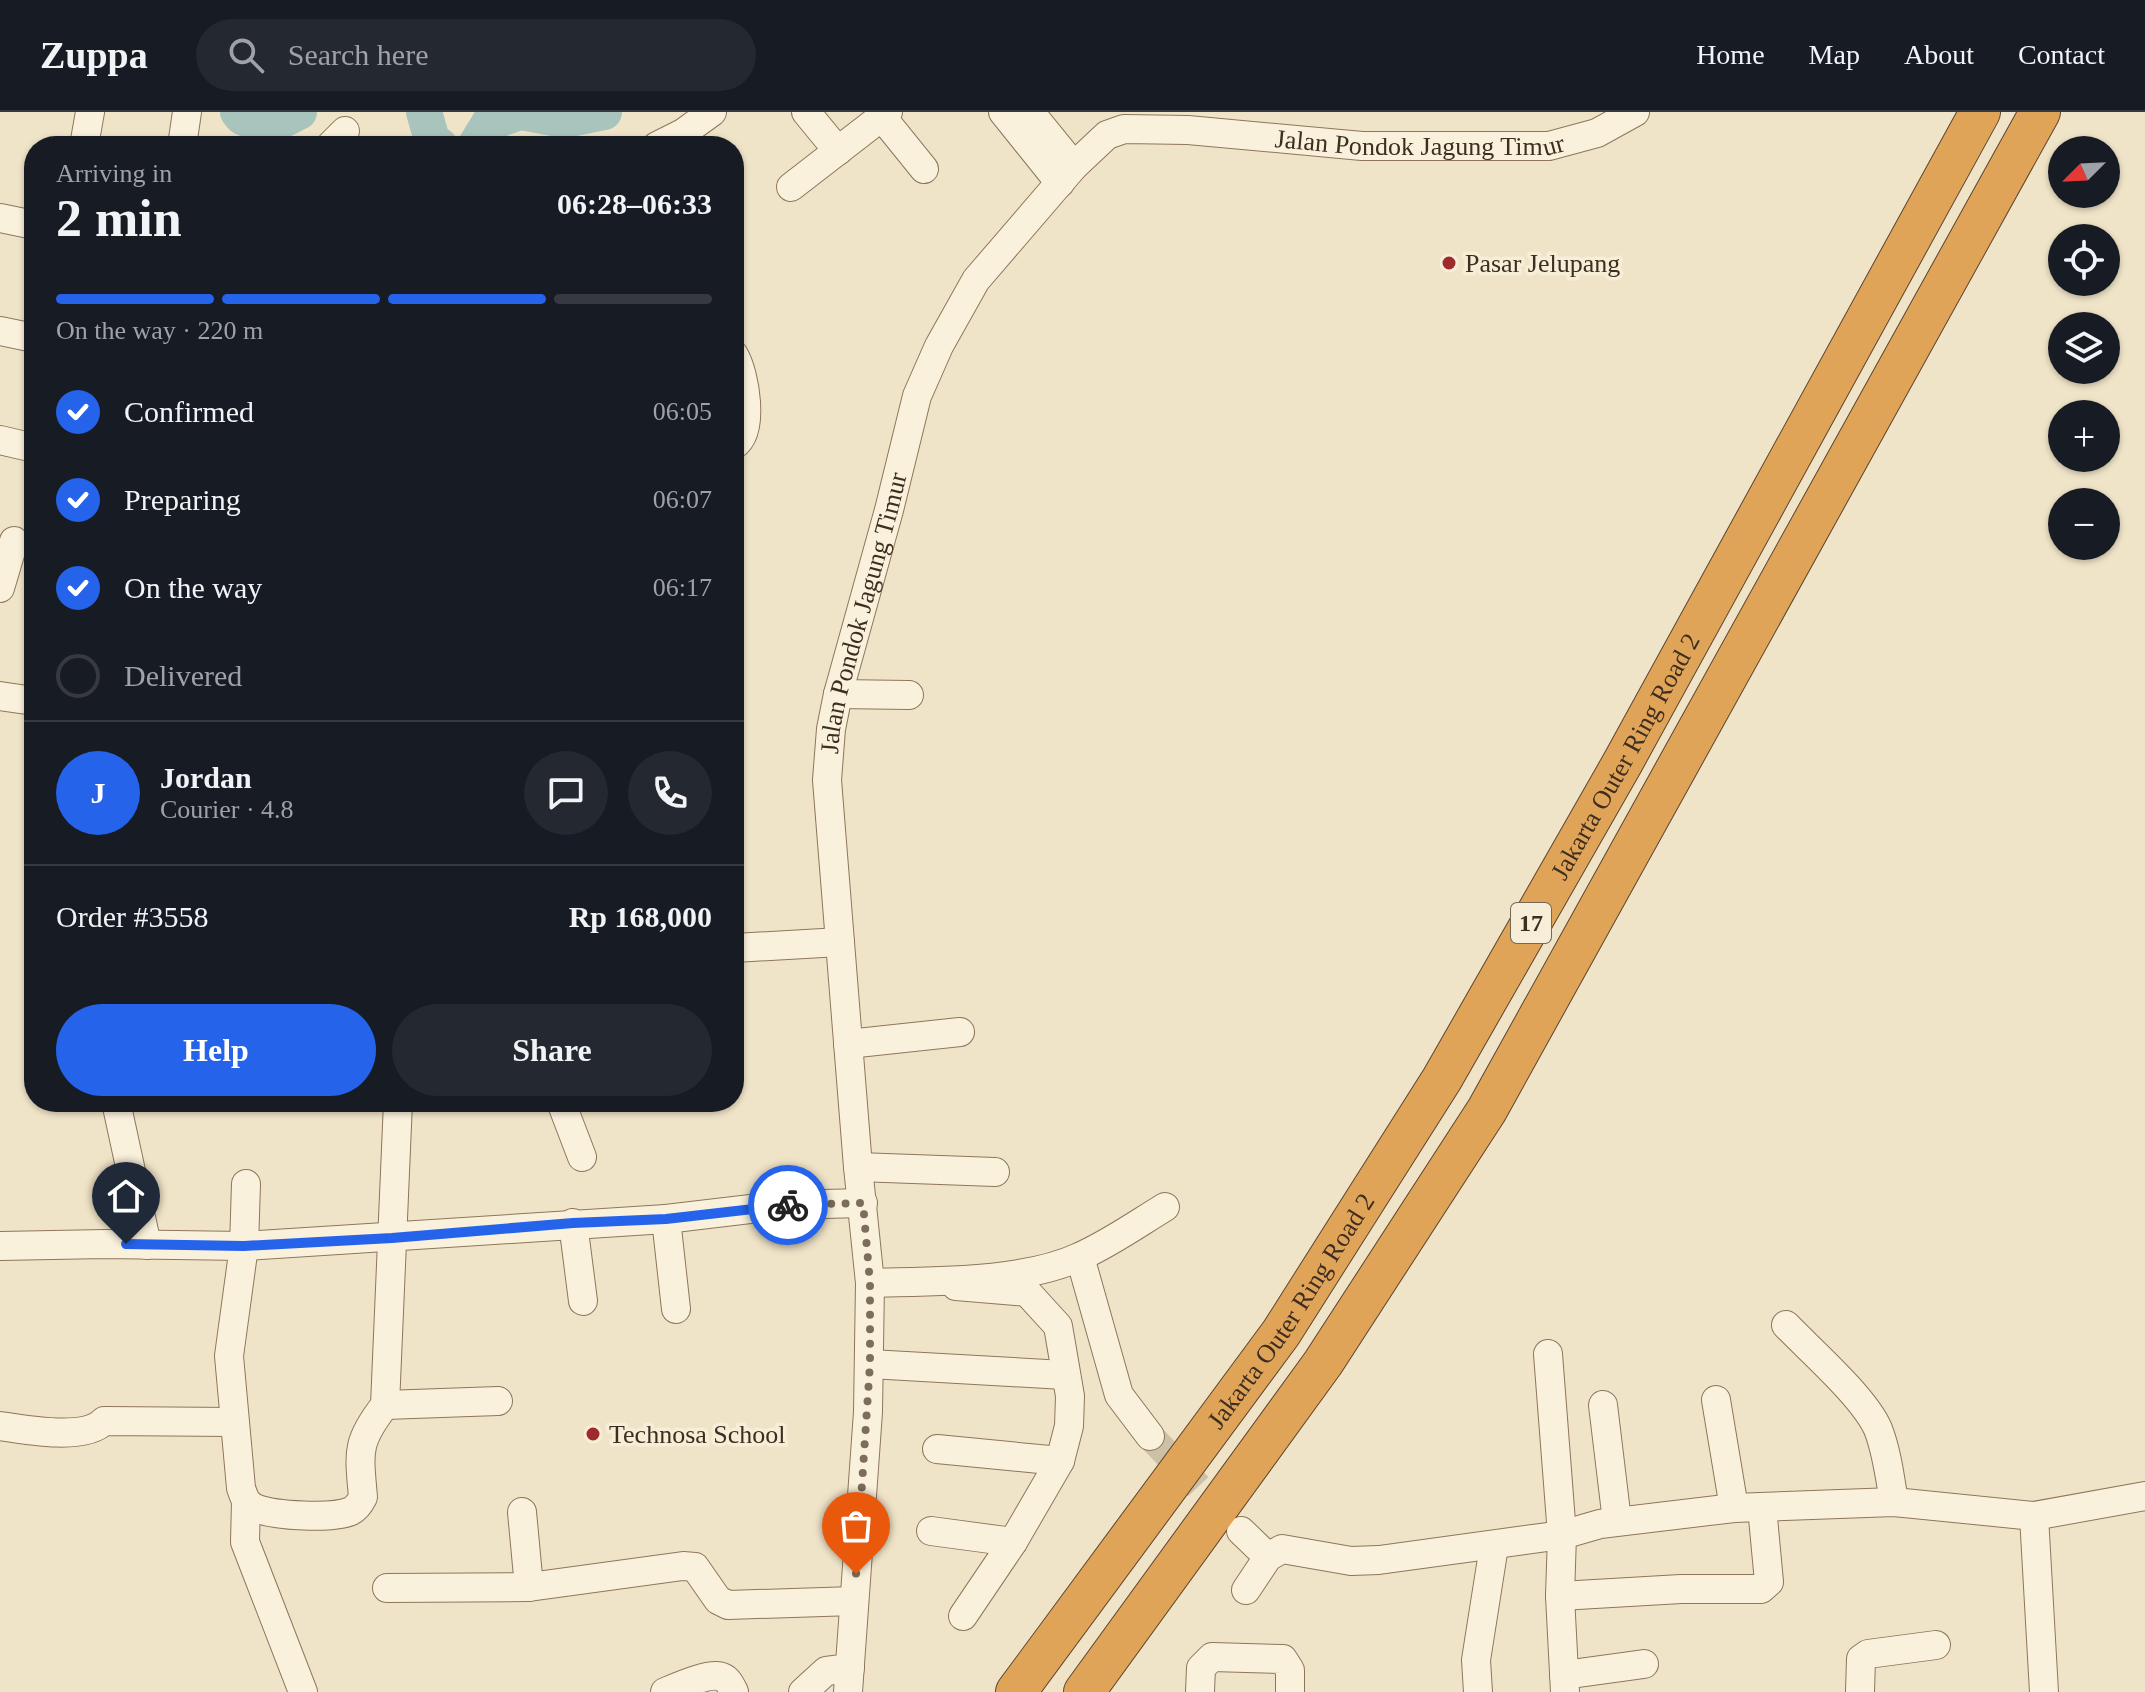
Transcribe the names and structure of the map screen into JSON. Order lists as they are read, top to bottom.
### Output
{
  "streets": {
    "highway": ["Jakarta Outer Ring Road 2", "17"],
    "street": ["Jalan Pondok Jagung Timur"]
  },
  "places": ["Pasar Jelupang", "Technosa School"],
  "north": "bottom left",
  "page": {
    "header": "Zuppa",
    "search": "Search here",
    "nav": [
      "Home",
      "Map",
      "About",
      "Contact"
    ],
    "map_buttons": ["+", "−"],
    "heading": ["2 min", "Arriving in", "06:28–06:33"],
    "panel": [
      "Jordan",
      "Courier · 4.8",
      "Order #3558",
      "Rp 168,000"
    ],
    "bar": "On the way · 220 m",
    "list": [
      ["Confirmed", "06:05"],
      ["Preparing", "06:07"],
      ["On the way", "06:17"],
      "Delivered"
    ],
    "round": "J",
    "buttons": ["Help", "Share"]
  }
}
